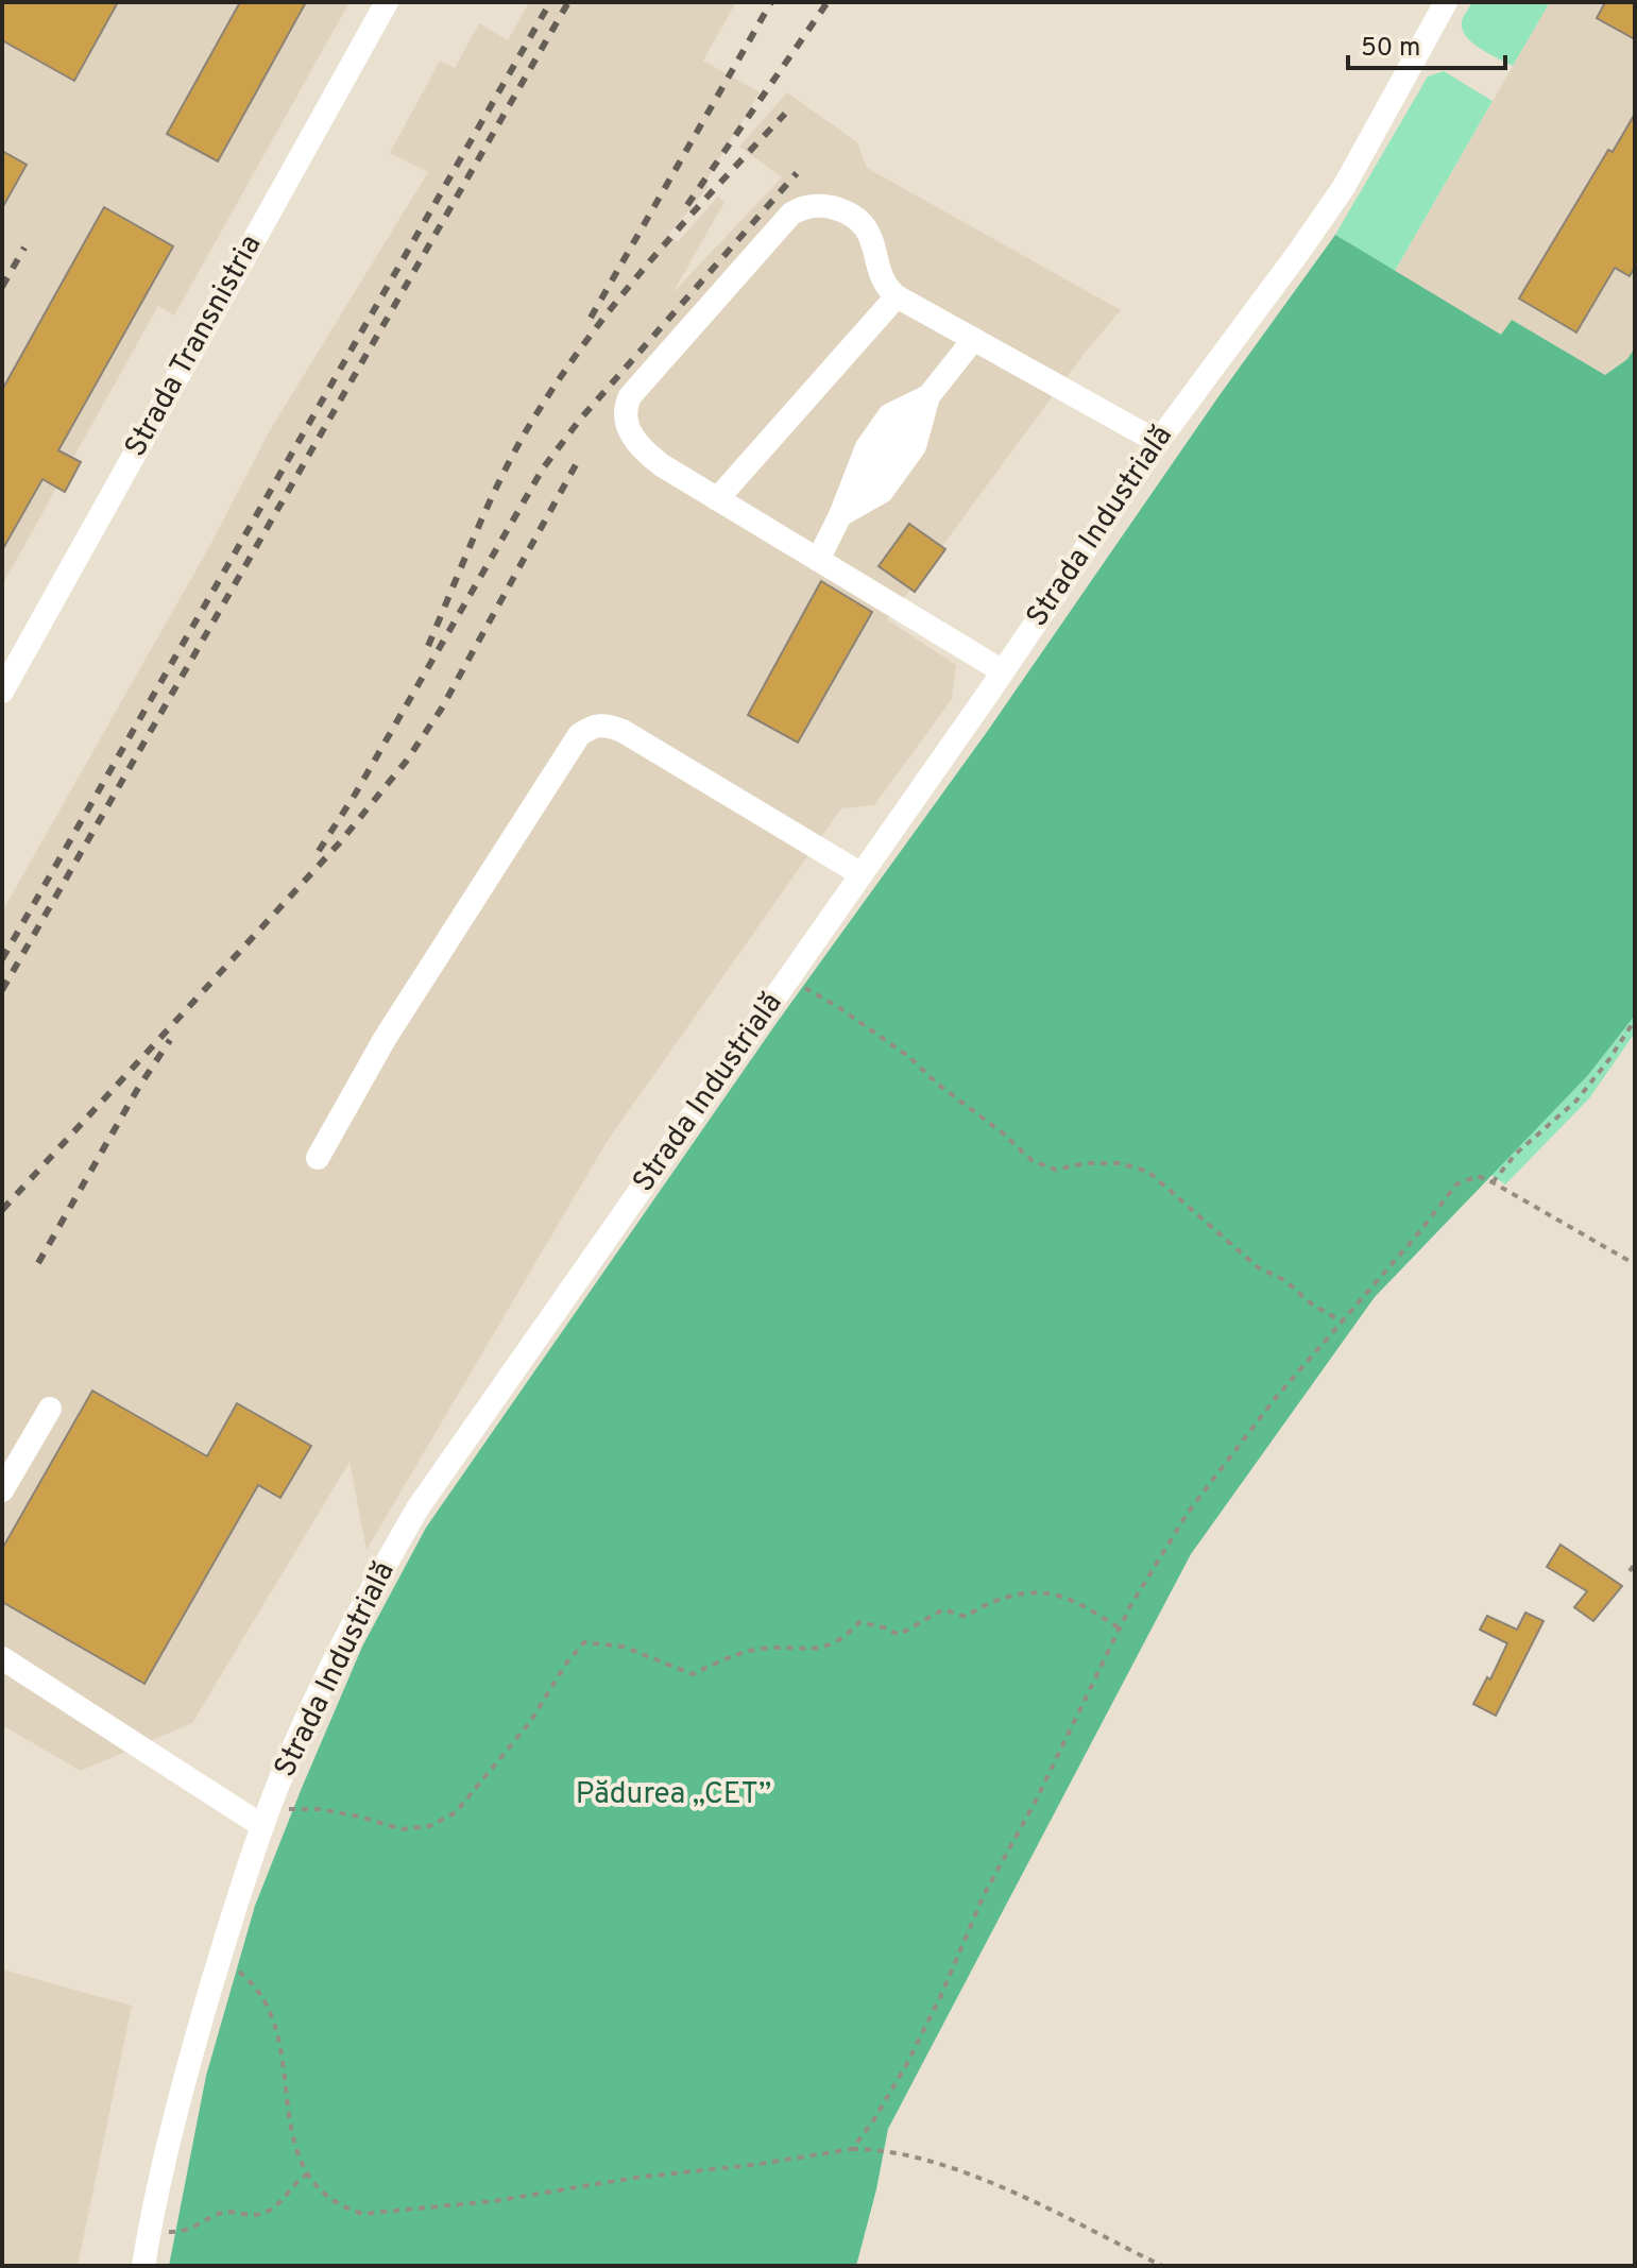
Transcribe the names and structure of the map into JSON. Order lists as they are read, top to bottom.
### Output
{
  "streets": {
    "street": ["Strada Transnistria", "Strada Industrială"]
  },
  "parks": ["Pădurea „CET”"],
  "scale_bar": "50 m"
}
